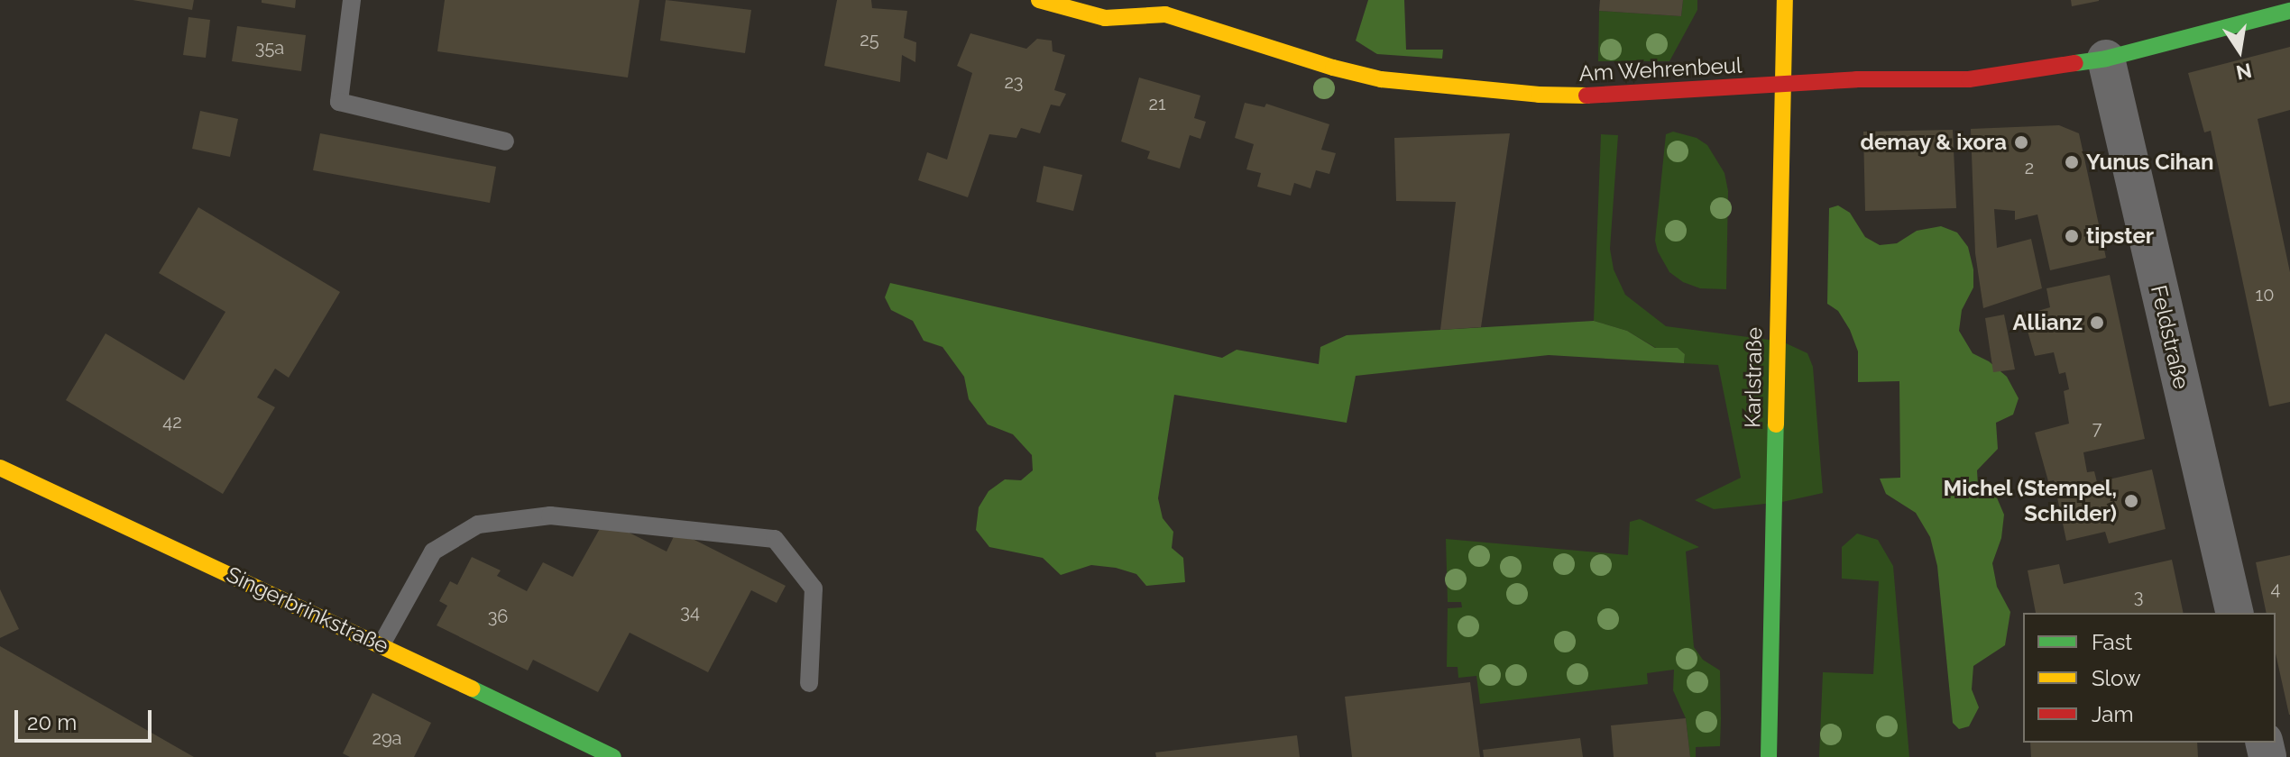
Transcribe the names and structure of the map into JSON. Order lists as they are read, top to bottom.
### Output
{
  "streets": {
    "street": [
      "Am Wehrenbeul",
      "Feldstraße",
      "Karlstraße",
      "Singerbrinkstraße"
    ]
  },
  "crossings": [
    ["Am Wehrenbeul", "Feldstraße"],
    ["Am Wehrenbeul", "Karlstraße"]
  ],
  "places": [
    "demay & ixora",
    "Yunus Cihan",
    "tipster",
    "Allianz",
    "Michel (Stempel, Schilder)"
  ],
  "house_numbers": [
    "25",
    "35a",
    "23",
    "21",
    "2",
    "10",
    "42",
    "7",
    "4",
    "3",
    "34",
    "36",
    "29a"
  ],
  "legend": ["Fast", "Slow", "Jam"],
  "scale_bar": "20 m",
  "north": "bottom"
}
